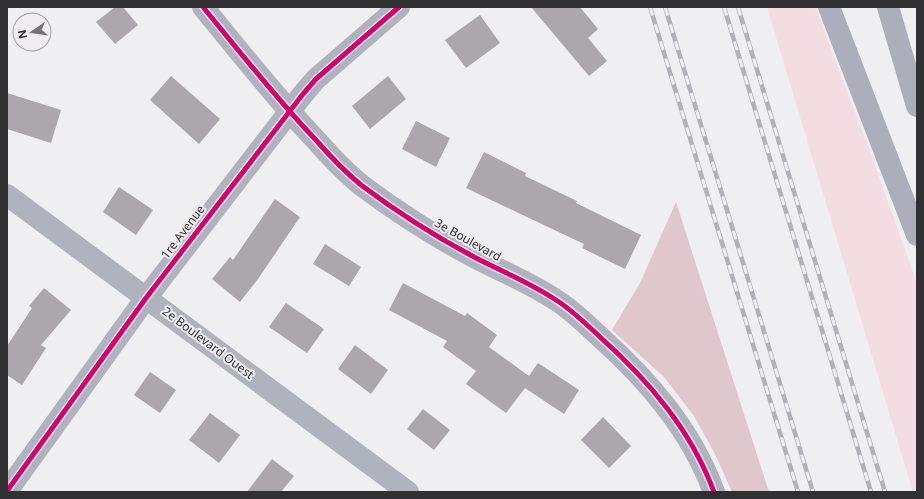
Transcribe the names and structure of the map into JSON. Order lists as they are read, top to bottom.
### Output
{
  "streets": {
    "street": ["1re Avenue", "3e Boulevard", "2e Boulevard Ouest"]
  },
  "crossings": [
    ["1re Avenue", "3e Boulevard"],
    ["1re Avenue", "2e Boulevard Ouest"]
  ],
  "north": "left"
}
